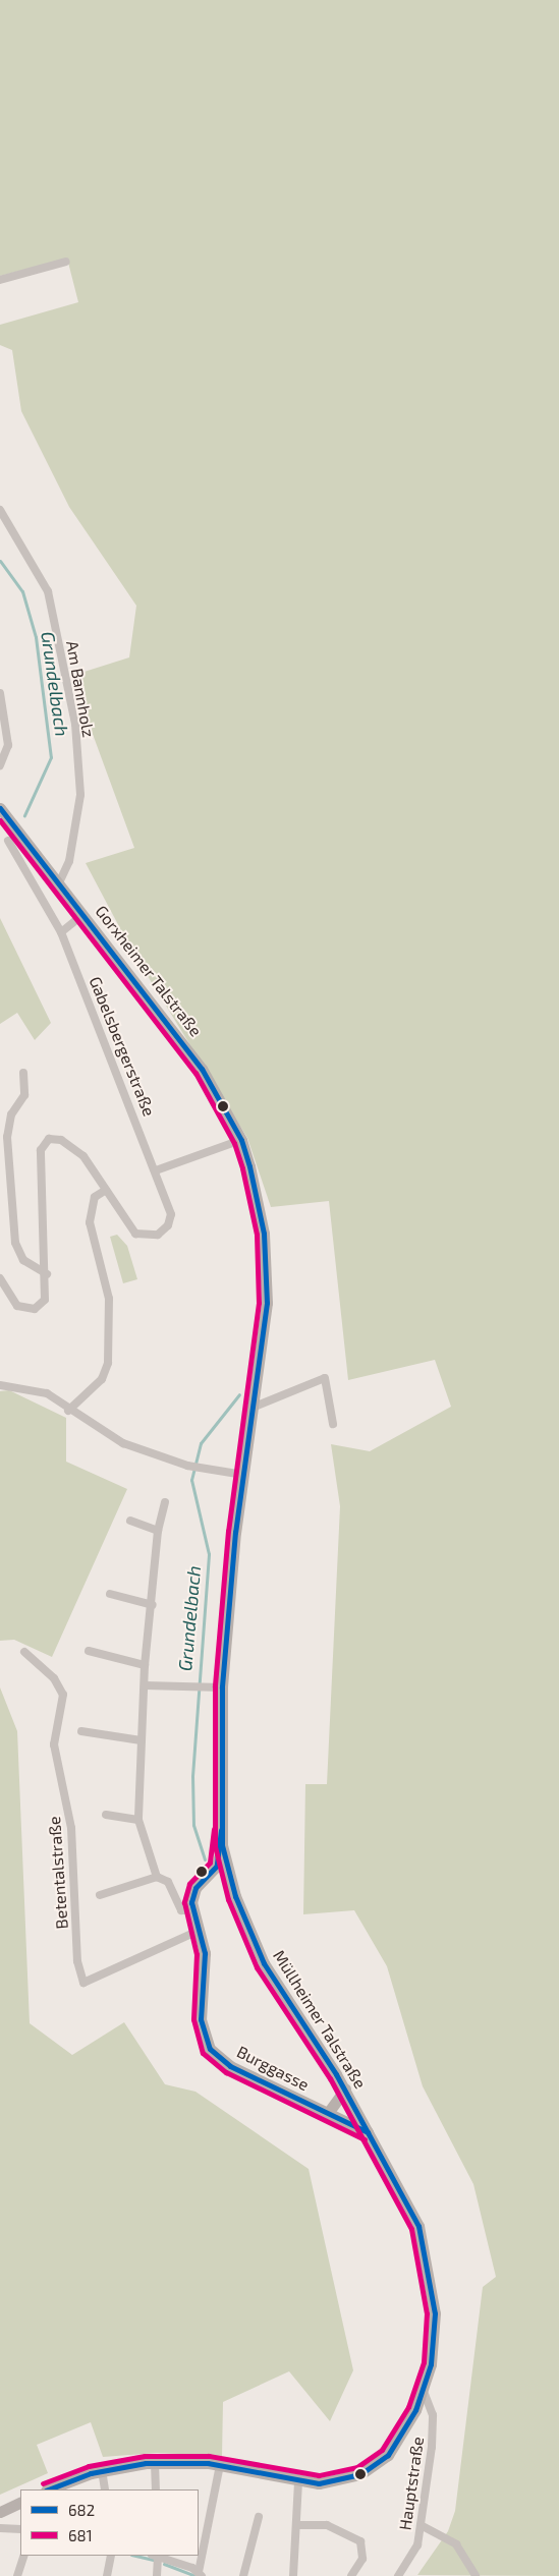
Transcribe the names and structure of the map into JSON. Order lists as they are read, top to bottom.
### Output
{
  "streets": {
    "main road": ["Gorxheimer Talstraße", "Müllheimer Talstraße", "Burggasse"],
    "street": [
      "Am Bannholz",
      "Gabelsbergerstraße",
      "Betentalstraße",
      "Hauptstraße"
    ]
  },
  "crossings": [
    ["Am Bannholz", "Gorxheimer Talstraße"],
    ["Gorxheimer Talstraße", "Müllheimer Talstraße"],
    ["Betentalstraße", "Burggasse"],
    ["Müllheimer Talstraße", "Burggasse"],
    ["Müllheimer Talstraße", "Hauptstraße"]
  ],
  "water": ["Grundelbach"],
  "lines": ["transit line 682", "transit line 681"],
  "legend": ["682", "681"]
}
